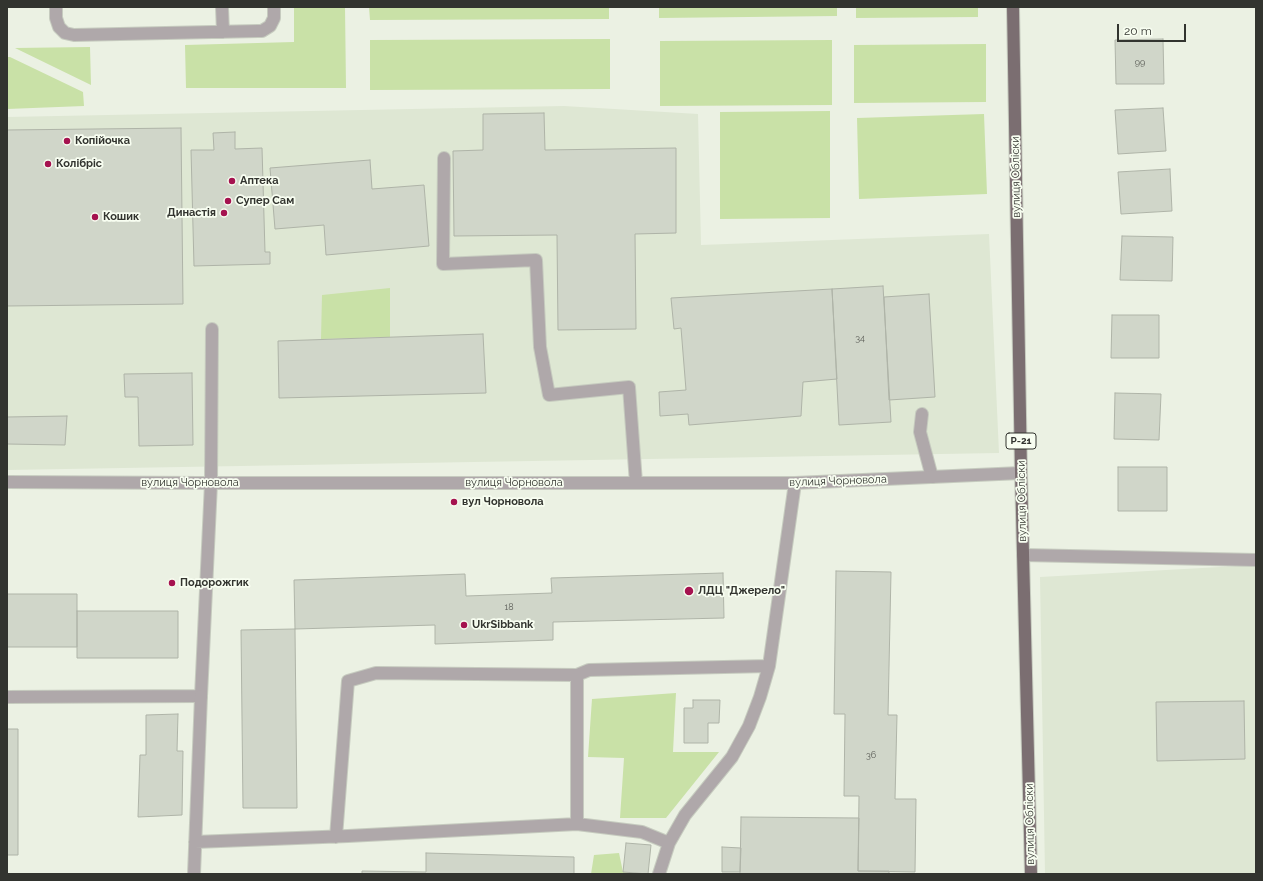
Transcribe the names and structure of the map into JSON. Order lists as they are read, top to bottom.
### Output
{
  "streets": {
    "main road": ["вулиця Обліски", "Р-21"],
    "street": ["вулиця Чорновола"]
  },
  "crossings": [
    ["вулиця Обліски", "вулиця Чорновола"]
  ],
  "places": [
    "Копійочка",
    "Колібріс",
    "Аптека",
    "Супер Сам",
    "Династія",
    "Кошик",
    "вул Чорновола",
    "Подорожгик",
    "ЛДЦ \"Джерело\"",
    "UkrSibbank"
  ],
  "house_numbers": [
    "99",
    "34",
    "18",
    "36"
  ],
  "scale_bar": "20 m"
}
